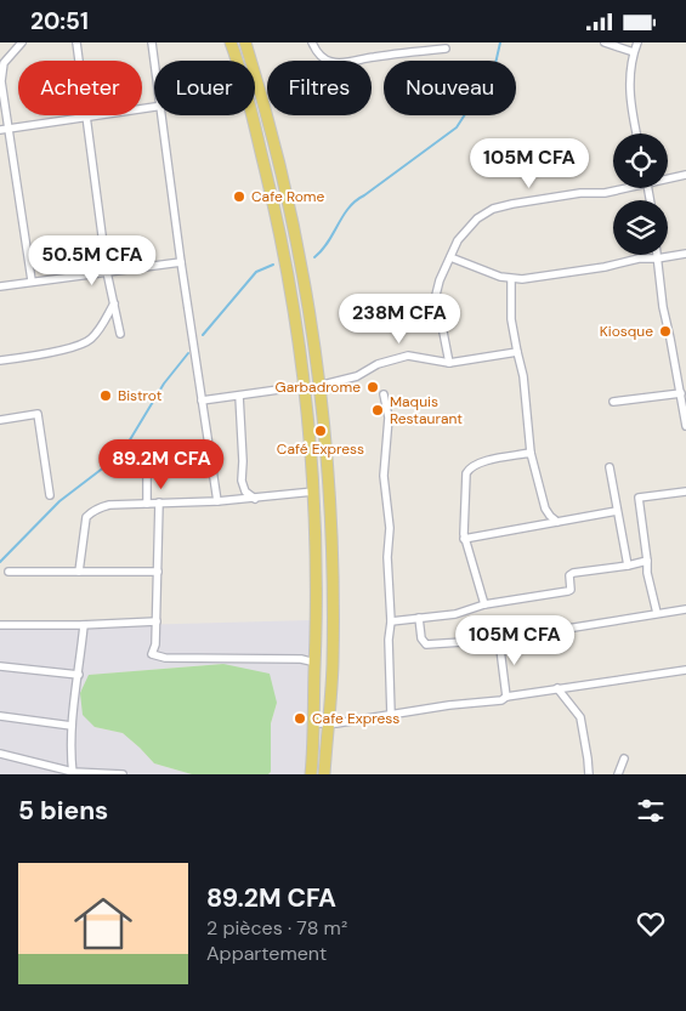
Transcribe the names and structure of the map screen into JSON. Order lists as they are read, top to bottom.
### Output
{
  "places": [
    "Cafe Rome",
    "Kiosque",
    "Garbadrome",
    "Bistrot",
    "Maquis Restaurant",
    "Café Express",
    "Cafe Express"
  ],
  "page": {
    "status": "20:51",
    "chip": [
      "Acheter",
      "Louer",
      "Filtres",
      "Nouveau"
    ],
    "price": [
      "105M CFA",
      "50.5M CFA",
      "238M CFA",
      "89.2M CFA",
      "105M CFA"
    ],
    "heading": "5 biens",
    "list": [
      {
        "name": "89.2M CFA",
        "note": "2 pièces · 78 m² · Appartement"
      }
    ]
  }
}
